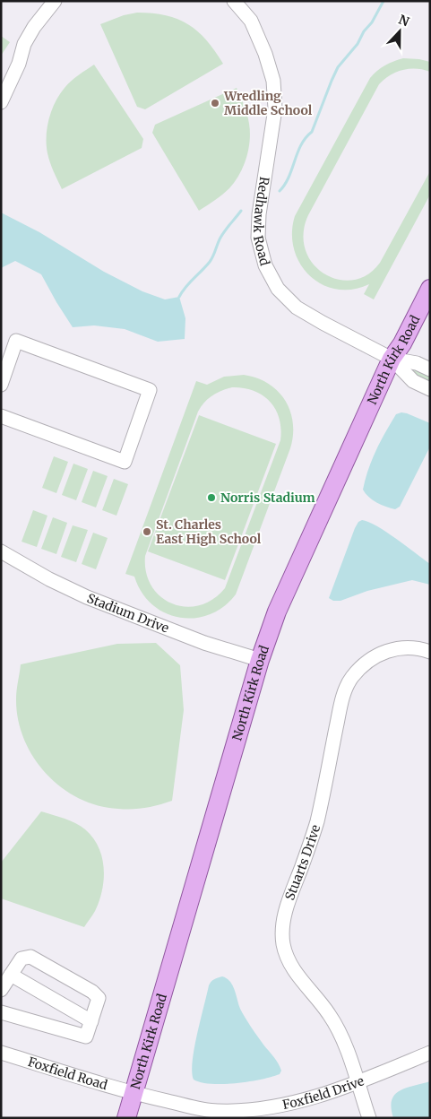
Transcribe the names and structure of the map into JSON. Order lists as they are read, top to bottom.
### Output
{
  "streets": {
    "main road": ["North Kirk Road"],
    "street": [
      "Redhawk Road",
      "Stadium Drive",
      "Stuarts Drive",
      "Foxfield Road",
      "Foxfield Drive"
    ]
  },
  "crossings": [
    ["Redhawk Road", "North Kirk Road"],
    ["North Kirk Road", "Stadium Drive"],
    ["North Kirk Road", "Foxfield Road"],
    ["North Kirk Road", "Foxfield Drive"],
    ["Stuarts Drive", "Foxfield Drive"],
    ["Foxfield Road", "Foxfield Drive"]
  ],
  "places": ["Wredling Middle School", "Norris Stadium", "St. Charles East High School"],
  "north": "top"
}
